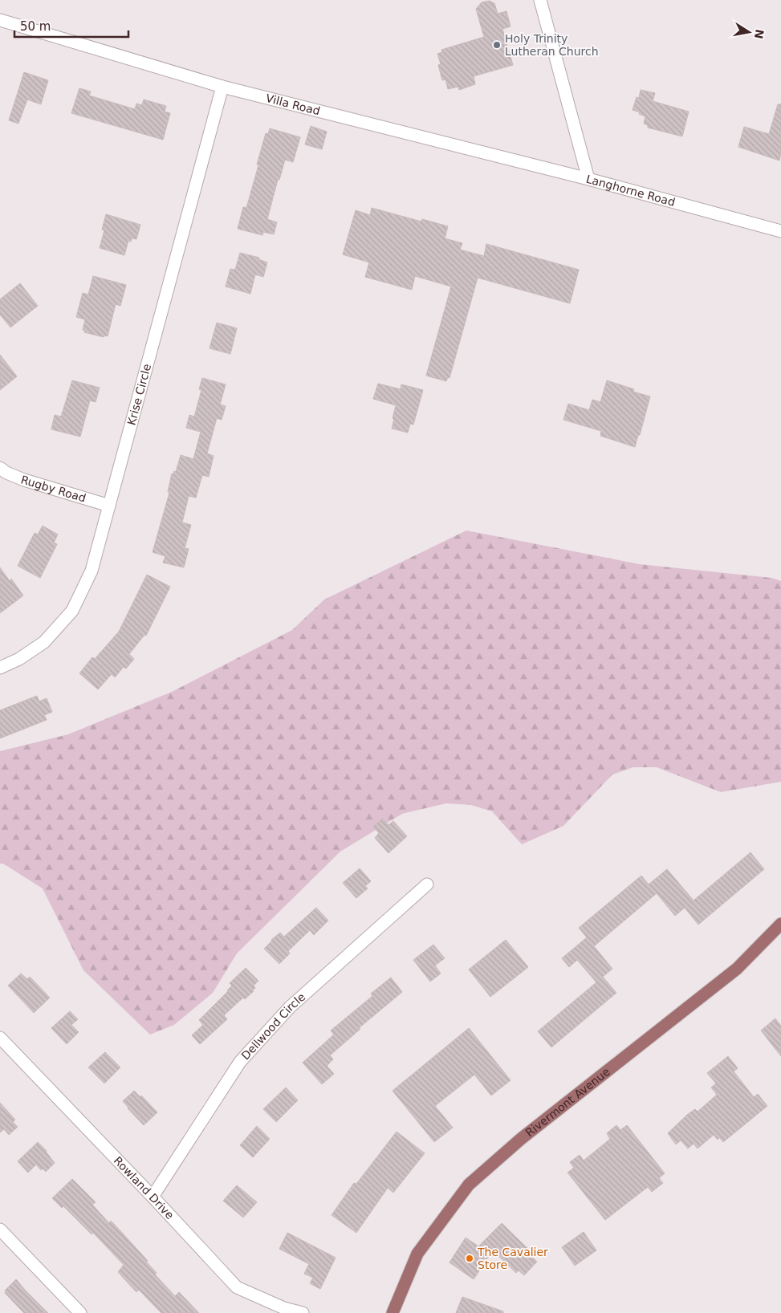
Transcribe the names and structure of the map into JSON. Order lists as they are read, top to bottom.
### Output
{
  "streets": {
    "main road": ["Rivermont Avenue"],
    "street": [
      "Villa Road",
      "Langhorne Road",
      "Krise Circle",
      "Rugby Road",
      "Dellwood Circle",
      "Rowland Drive"
    ]
  },
  "crossings": [
    ["Villa Road", "Langhorne Road"],
    ["Villa Road", "Krise Circle"],
    ["Krise Circle", "Rugby Road"],
    ["Dellwood Circle", "Rowland Drive"]
  ],
  "places": ["Holy Trinity Lutheran Church", "The Cavalier Store"],
  "scale_bar": "50 m",
  "north": "right"
}
